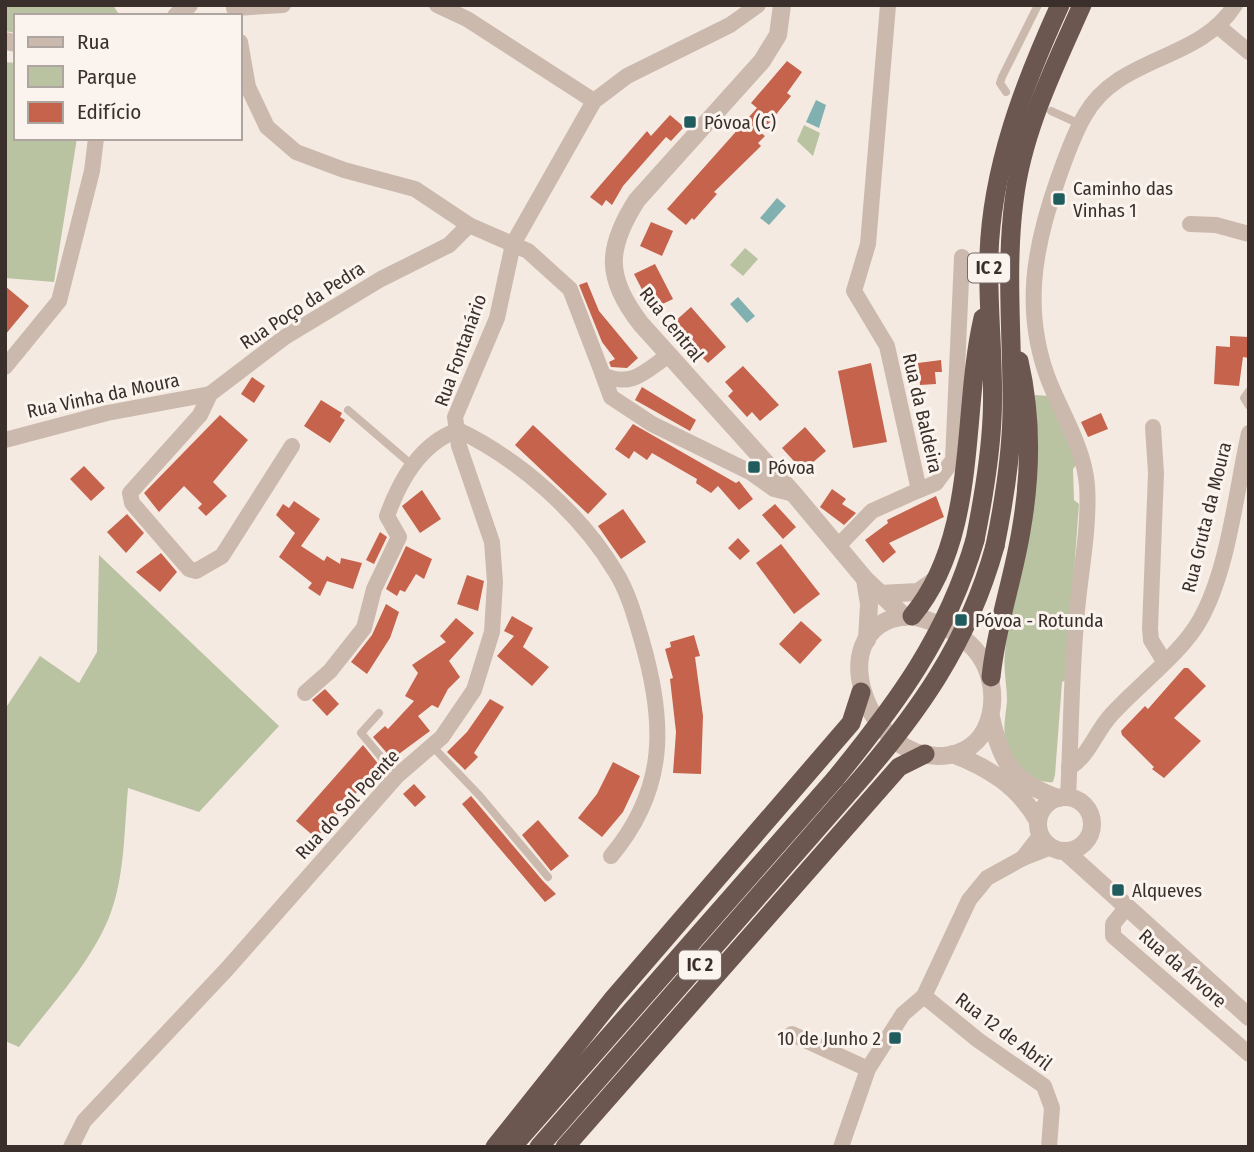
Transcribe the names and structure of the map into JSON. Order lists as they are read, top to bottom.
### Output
{
  "streets": {
    "highway": ["IC 2"],
    "street": [
      "Rua Poço da Pedra",
      "Rua Central",
      "Rua Fontanário",
      "Rua Vinha da Moura",
      "Rua da Baldeira",
      "Rua Gruta da Moura",
      "Rua do Sol Poente",
      "Rua da Árvore",
      "Rua 12 de Abril"
    ]
  },
  "crossings": [
    ["Rua Poço da Pedra", "Rua Vinha da Moura"],
    ["Rua Central", "Rua da Baldeira"],
    ["Rua Fontanário", "Rua do Sol Poente"]
  ],
  "places": {
    "transit": [
      "Póvoa (C)",
      "Caminho das Vinhas 1",
      "Póvoa",
      "Póvoa - Rotunda",
      "Alqueves",
      "10 de Junho 2"
    ]
  },
  "legend": ["Rua", "Parque", "Edifício"]
}
